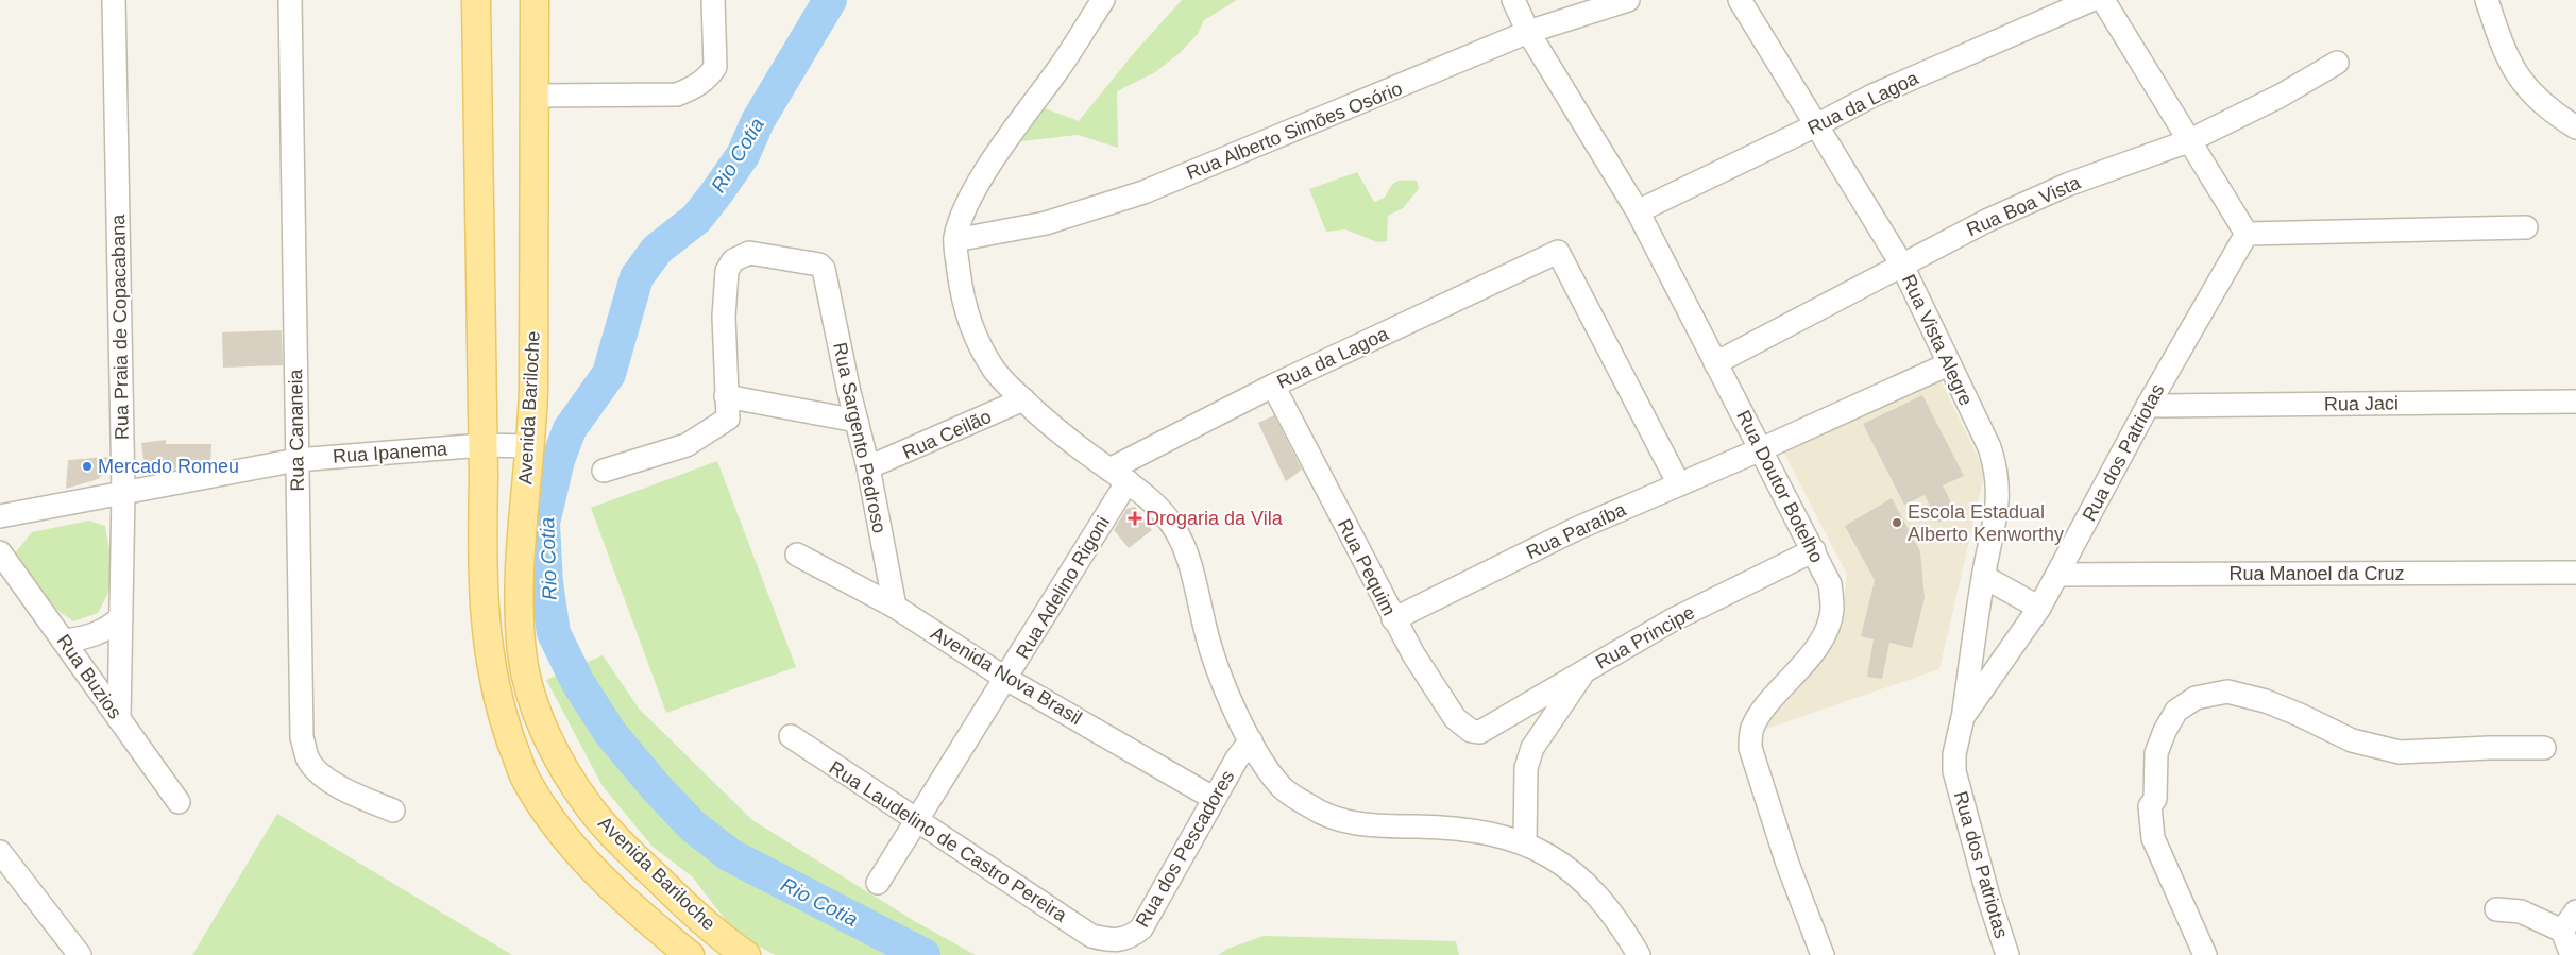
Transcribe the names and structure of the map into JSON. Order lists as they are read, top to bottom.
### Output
{
  "streets": {
    "main road": ["Avenida Bariloche"],
    "street": [
      "Rua da Lagoa",
      "Rua Alberto Simões Osório",
      "Rua Boa Vista",
      "Rua Praia de Copacabana",
      "Rua Vista Alegre",
      "Rua Jaci",
      "Rua Cananeia",
      "Rua Ceilão",
      "Rua Sargento Pedroso",
      "Rua Ipanema",
      "Rua dos Patriotas",
      "Rua Doutor Botelho",
      "Rua Paraíba",
      "Rua Pequim",
      "Rua Manoel da Cruz",
      "Rua Adelino Rigoni",
      "Rua Principe",
      "Avenida Nova Brasil",
      "Rua Buzios",
      "Rua Laudelino de Castro Pereira",
      "Rua dos Pescadores"
    ]
  },
  "crossings": [
    ["Rua da Lagoa", "Rua Vista Alegre"],
    ["Rua da Lagoa", "Rua Doutor Botelho"],
    ["Rua da Lagoa", "Rua Paraíba"],
    ["Rua da Lagoa", "Rua Pequim"],
    ["Rua Alberto Simões Osório", "Rua Doutor Botelho"],
    ["Rua Boa Vista", "Rua Vista Alegre"],
    ["Rua Boa Vista", "Rua Doutor Botelho"],
    ["Rua Praia de Copacabana", "Rua Ipanema"],
    ["Rua Praia de Copacabana", "Rua Buzios"],
    ["Rua Vista Alegre", "Rua dos Patriotas"],
    ["Rua Vista Alegre", "Rua Paraíba"],
    ["Rua Jaci", "Rua dos Patriotas"],
    ["Avenida Bariloche", "Rua Ipanema"],
    ["Rua Cananeia", "Rua Ipanema"],
    ["Rua Ceilão", "Rua Sargento Pedroso"],
    ["Rua Sargento Pedroso", "Avenida Nova Brasil"],
    ["Rua dos Patriotas", "Rua Manoel da Cruz"],
    ["Rua Doutor Botelho", "Rua Paraíba"],
    ["Rua Doutor Botelho", "Rua Principe"],
    ["Rua Paraíba", "Rua Pequim"],
    ["Rua Pequim", "Rua Principe"],
    ["Rua Adelino Rigoni", "Avenida Nova Brasil"],
    ["Rua Adelino Rigoni", "Rua Laudelino de Castro Pereira"],
    ["Avenida Nova Brasil", "Rua dos Pescadores"],
    ["Rua Laudelino de Castro Pereira", "Rua dos Pescadores"]
  ],
  "water": ["Rio Cotia"],
  "places": {
    "other": ["Mercado Romeu", "Escola Estadual Alberto Kenworthy"],
    "health": ["Drogaria da Vila"]
  }
}
